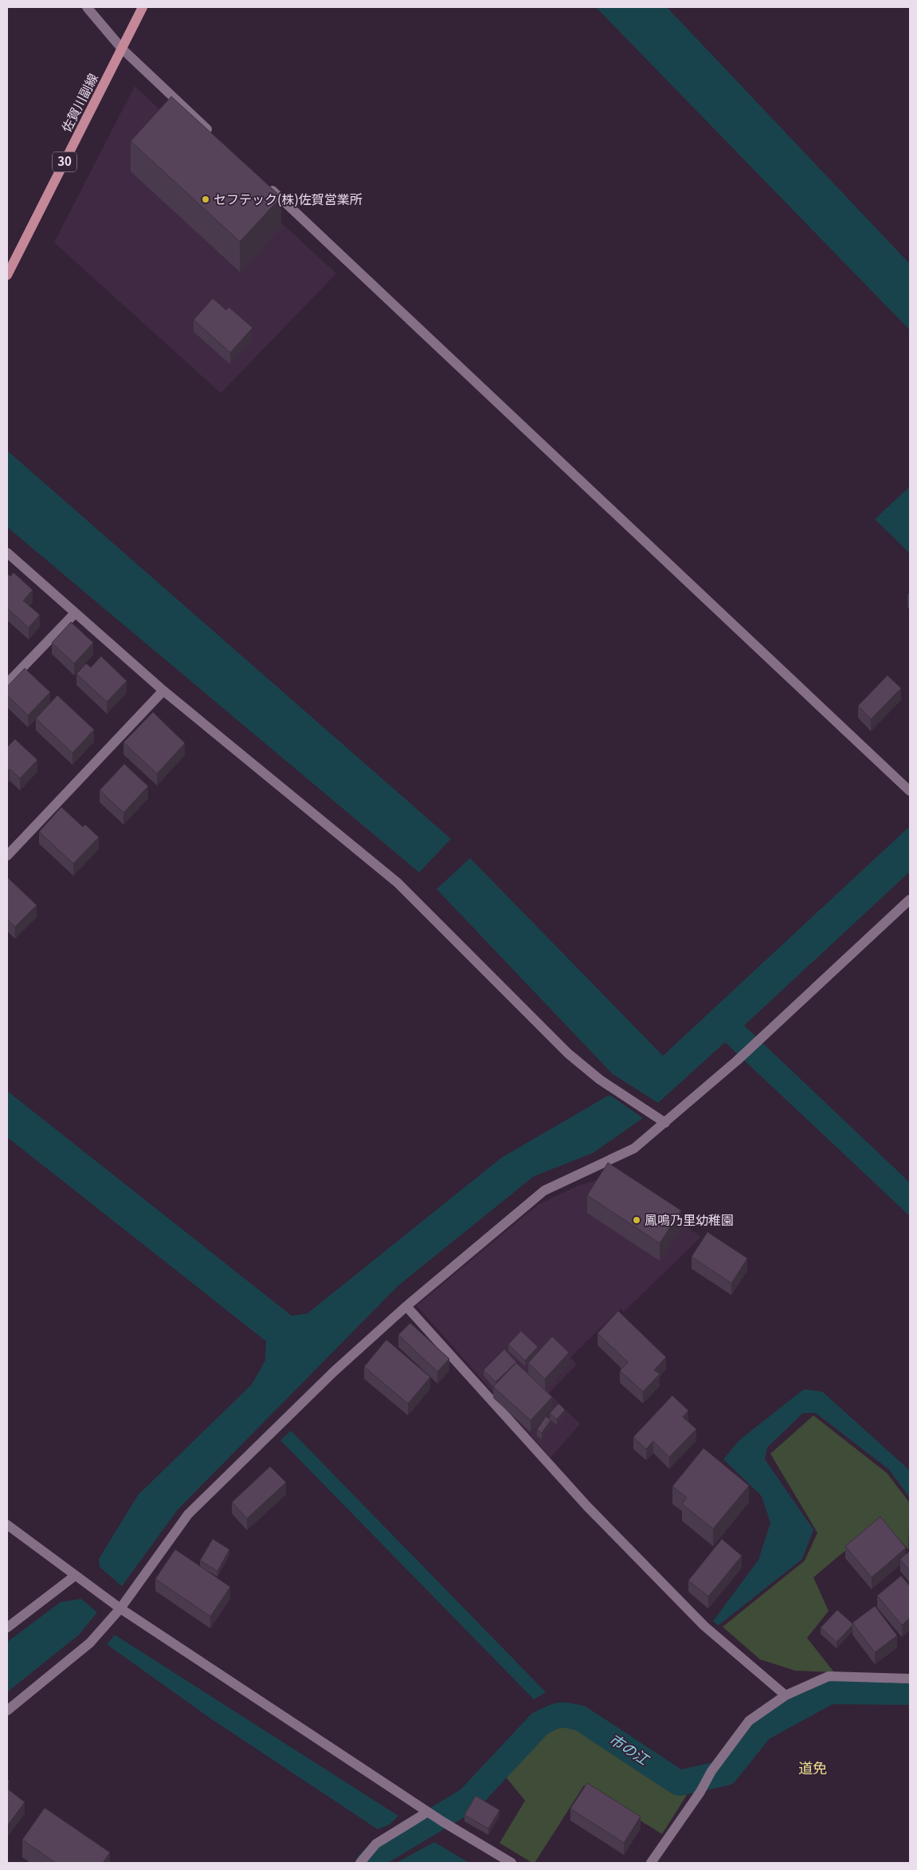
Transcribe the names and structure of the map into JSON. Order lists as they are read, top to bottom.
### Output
{
  "streets": {
    "main road": ["佐賀川副線", "30"]
  },
  "districts": ["道免"],
  "water": ["市の江"],
  "places": ["セフテック(株)佐賀営業所", "鳳鳴乃里幼稚園"]
}
